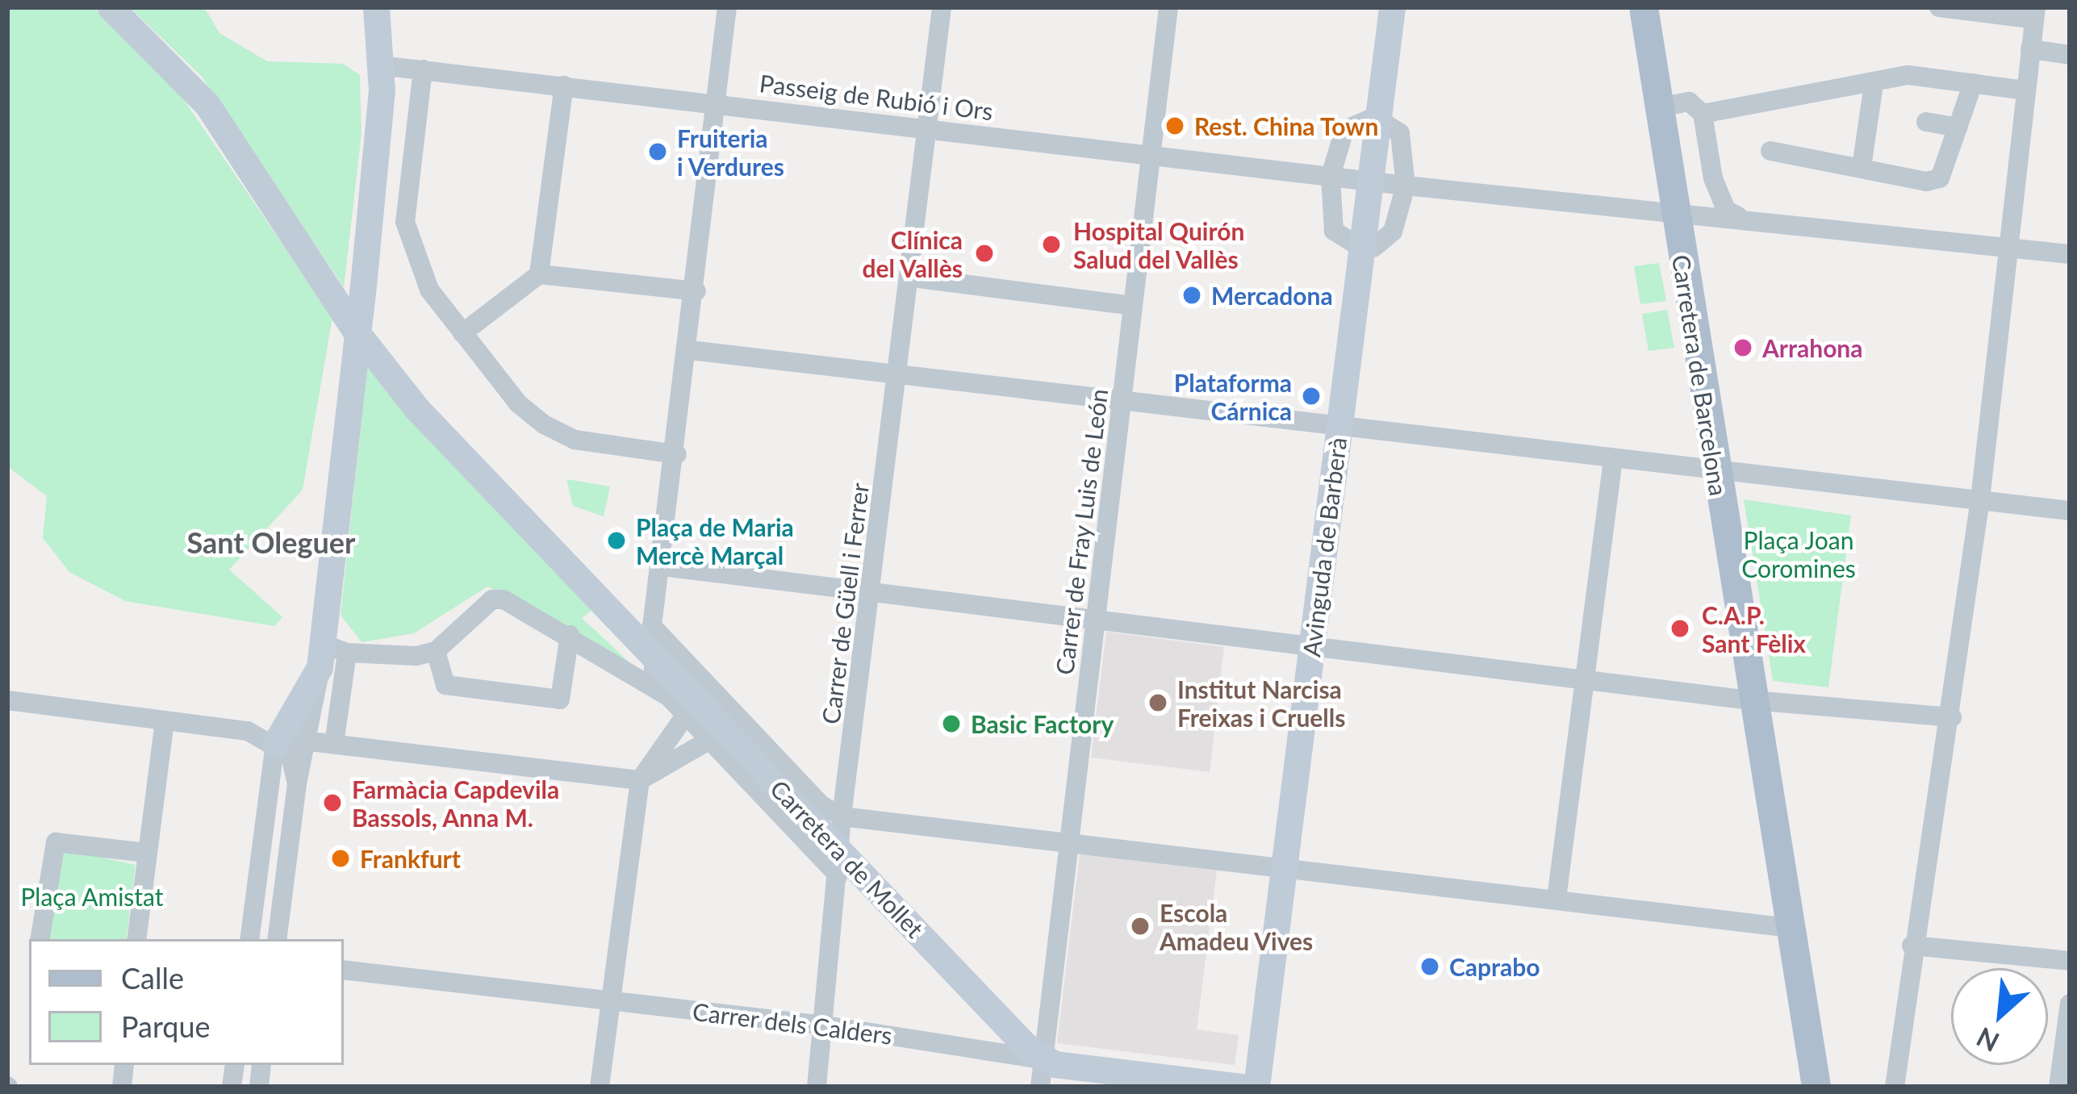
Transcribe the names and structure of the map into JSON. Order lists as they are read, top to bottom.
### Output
{
  "streets": {
    "main road": ["Carretera de Barcelona"],
    "street": [
      "Passeig de Rubió i Ors",
      "Carrer de Fray Luis de León",
      "Avinguda de Barberà",
      "Carrer de Güell i Ferrer",
      "Carretera de Mollet",
      "Carrer dels Calders"
    ]
  },
  "crossings": [
    ["Passeig de Rubió i Ors", "Carretera de Barcelona"],
    ["Passeig de Rubió i Ors", "Carrer de Fray Luis de León"],
    ["Passeig de Rubió i Ors", "Avinguda de Barberà"],
    ["Passeig de Rubió i Ors", "Carrer de Güell i Ferrer"],
    ["Carrer de Fray Luis de León", "Carretera de Mollet"],
    ["Carrer de Fray Luis de León", "Carrer dels Calders"],
    ["Carrer de Güell i Ferrer", "Carretera de Mollet"],
    ["Carrer de Güell i Ferrer", "Carrer dels Calders"],
    ["Carretera de Mollet", "Carrer dels Calders"]
  ],
  "districts": ["Sant Oleguer"],
  "parks": ["Plaça Joan Coromines", "Plaça Amistat"],
  "places": [
    "Rest. China Town",
    "Fruiteria i Verdures",
    "Hospital Quirón Salud del Vallès",
    "Clínica del Vallès",
    "Mercadona",
    "Arrahona",
    "Plataforma Cárnica",
    "Plaça de Maria Mercè Marçal",
    "C.A.P. Sant Fèlix",
    "Institut Narcisa Freixas i Cruells",
    "Basic Factory",
    "Farmàcia Capdevila Bassols, Anna M.",
    "Frankfurt",
    "Escola Amadeu Vives",
    "Caprabo"
  ],
  "legend": ["Calle", "Parque"],
  "north": "bottom left"
}
